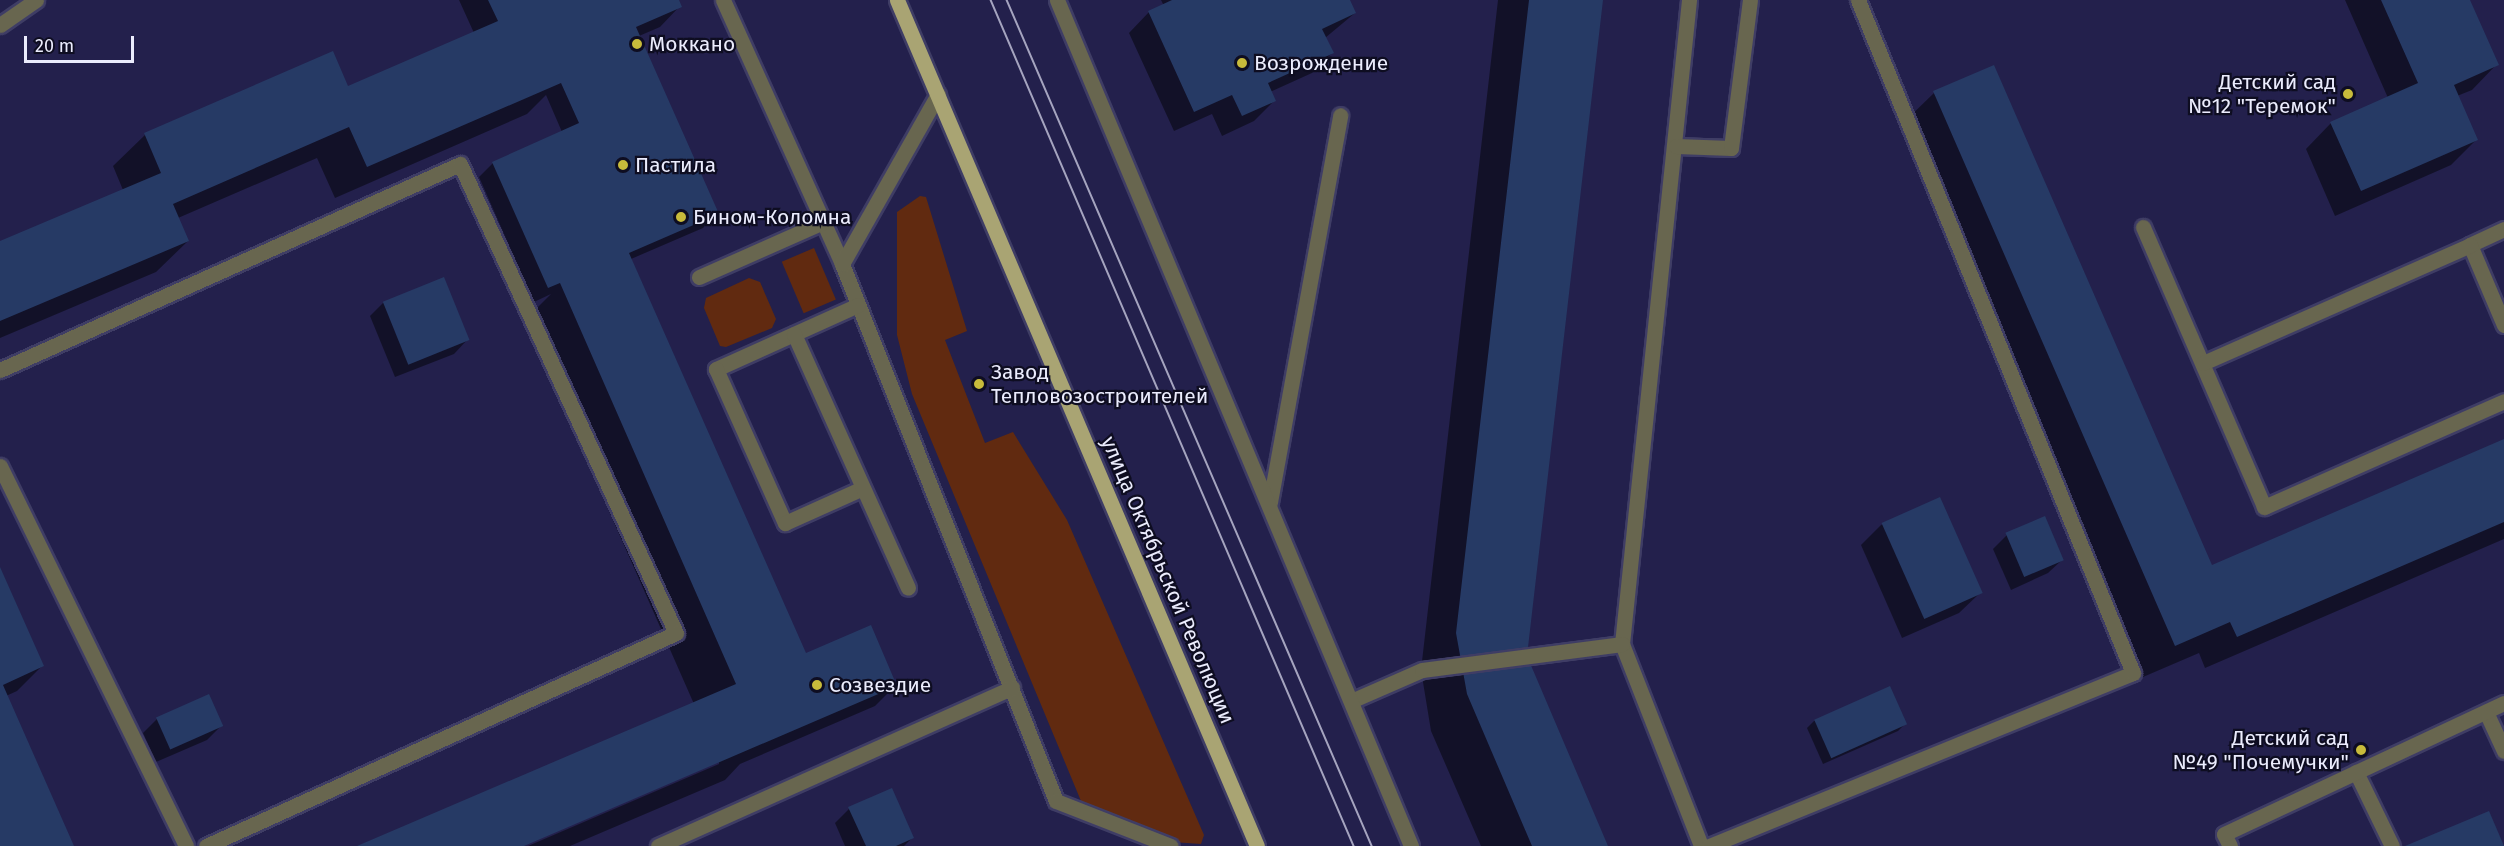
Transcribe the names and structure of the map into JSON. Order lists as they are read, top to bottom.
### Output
{
  "streets": {
    "main road": ["улица Октябрьской Революции"]
  },
  "places": [
    "Моккано",
    "Возрождение",
    "Детский сад №12 \"Теремок\"",
    "Пастила",
    "Бином-Коломна",
    "Завод Тепловозостроителей",
    "Созвездие",
    "Детский сад №49 \"Почемучки\""
  ],
  "scale_bar": "20 m"
}
